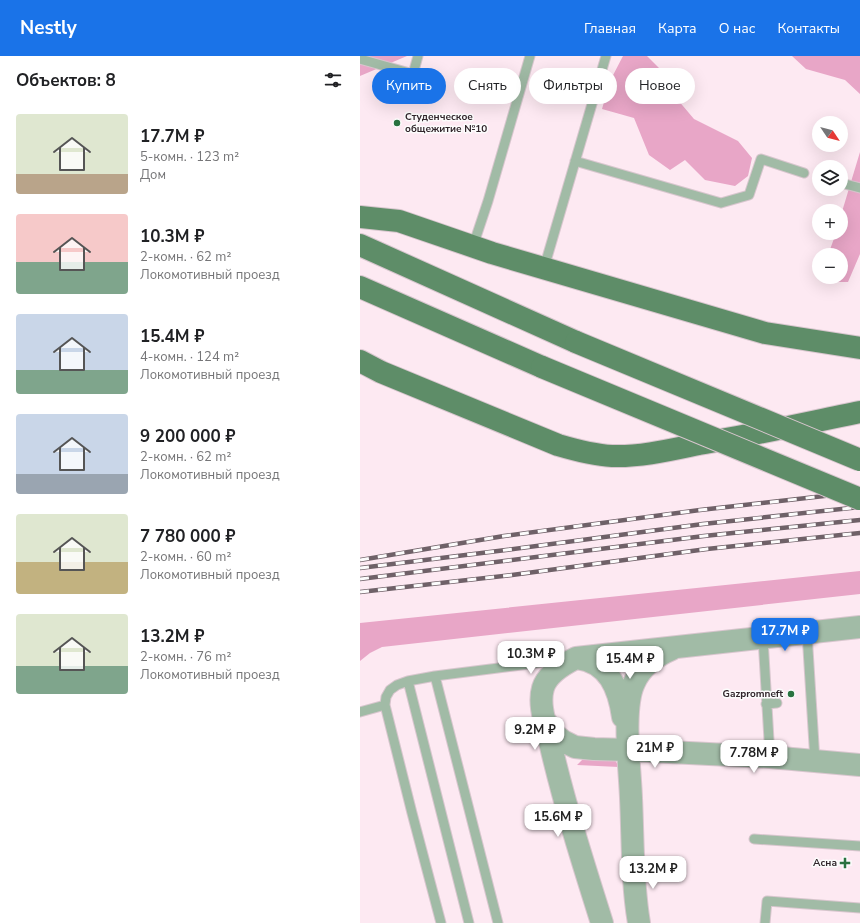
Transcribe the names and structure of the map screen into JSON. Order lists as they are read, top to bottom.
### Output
{
  "places": {
    "other": ["Студенческое общежитие №10", "Gazpromneft"],
    "health": ["Асна"]
  },
  "north": "bottom right",
  "page": {
    "header": "Nestly",
    "nav": [
      "Главная",
      "Карта",
      "О нас",
      "Контакты"
    ],
    "heading": "Объектов: 8",
    "chip": [
      "Купить",
      "Снять",
      "Фильтры",
      "Новое"
    ],
    "list": [
      {
        "name": "17.7M ₽",
        "note": "5-комн. · 123 m² · Дом"
      },
      {
        "name": "10.3M ₽",
        "note": "2-комн. · 62 m² · Локомотивный проезд"
      },
      {
        "name": "15.4M ₽",
        "note": "4-комн. · 124 m² · Локомотивный проезд"
      },
      {
        "name": "9 200 000 ₽",
        "note": "2-комн. · 62 m² · Локомотивный проезд"
      },
      {
        "name": "7 780 000 ₽",
        "note": "2-комн. · 60 m² · Локомотивный проезд"
      },
      {
        "name": "13.2M ₽",
        "note": "2-комн. · 76 m² · Локомотивный проезд"
      }
    ],
    "map_buttons": ["+", "−"],
    "price": [
      "17.7M ₽",
      "10.3M ₽",
      "15.4M ₽",
      "9.2M ₽",
      "21M ₽",
      "7.78M ₽",
      "15.6M ₽",
      "13.2M ₽"
    ]
  }
}
